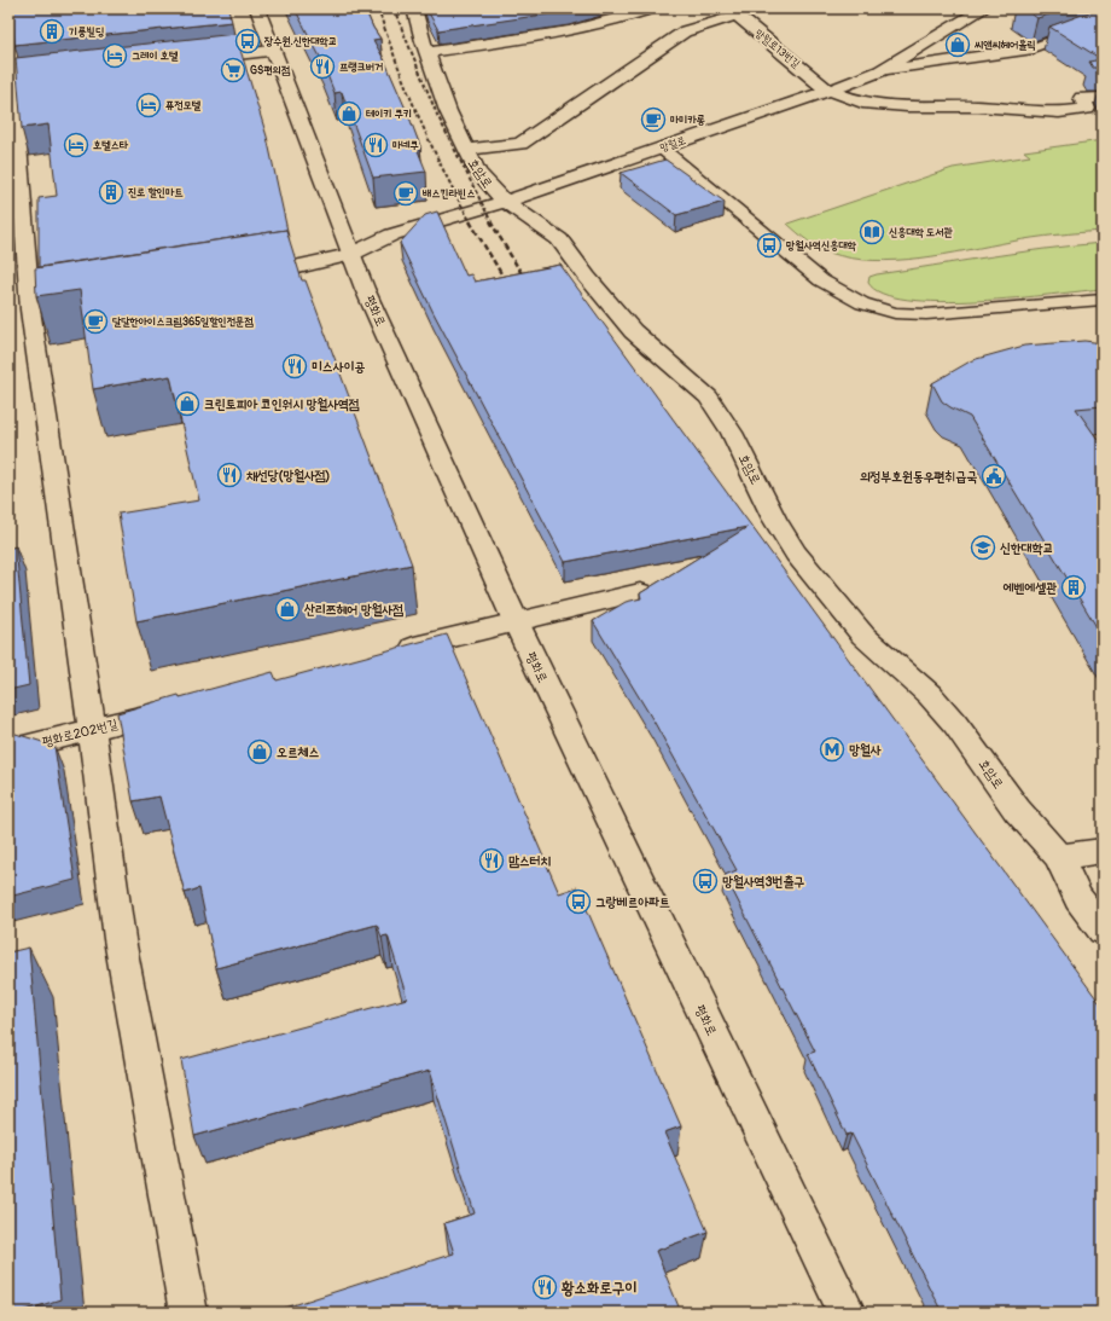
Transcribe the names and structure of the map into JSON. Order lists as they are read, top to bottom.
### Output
{
  "streets": {
    "street": [
      "망월로13번길",
      "망월로",
      "호암로",
      "평화로",
      "평화로202번길"
    ]
  },
  "crossings": [
    ["망월로13번길", "망월로"],
    ["망월로", "호암로"],
    ["망월로", "평화로"]
  ],
  "places": {
    "building": ["기풍빌딩", "진로 할인마트", "에벤에셀관"],
    "bus stop": [
      "장수원.신한대학교",
      "망월사역신흥대학",
      "망월사역3번출구",
      "그랑베르아파트"
    ],
    "shop": [
      "씨앤씨헤어홀릭",
      "테이키 쿠키",
      "크린토피아 코인워시 망월사역점",
      "산리쯔헤어 망월사점",
      "오르체스"
    ],
    "hotel": ["그레이 호텔", "퓨전모텔", "호텔스타"],
    "restaurant": [
      "프랭크버거",
      "마네쿠",
      "미스사이공",
      "채선당(망월사점)",
      "맘스터치",
      "황소화로구이"
    ],
    "supermarket": ["GS편의점"],
    "cafe": ["마미카롱", "배스킨라빈스", "달달한아이스크림365일할인전문점"],
    "library": ["신흥대학 도서관"],
    "public building": ["의정부호원동우편취급국"],
    "school or university": ["신한대학교"],
    "metro station": ["망월사"]
  }
}
